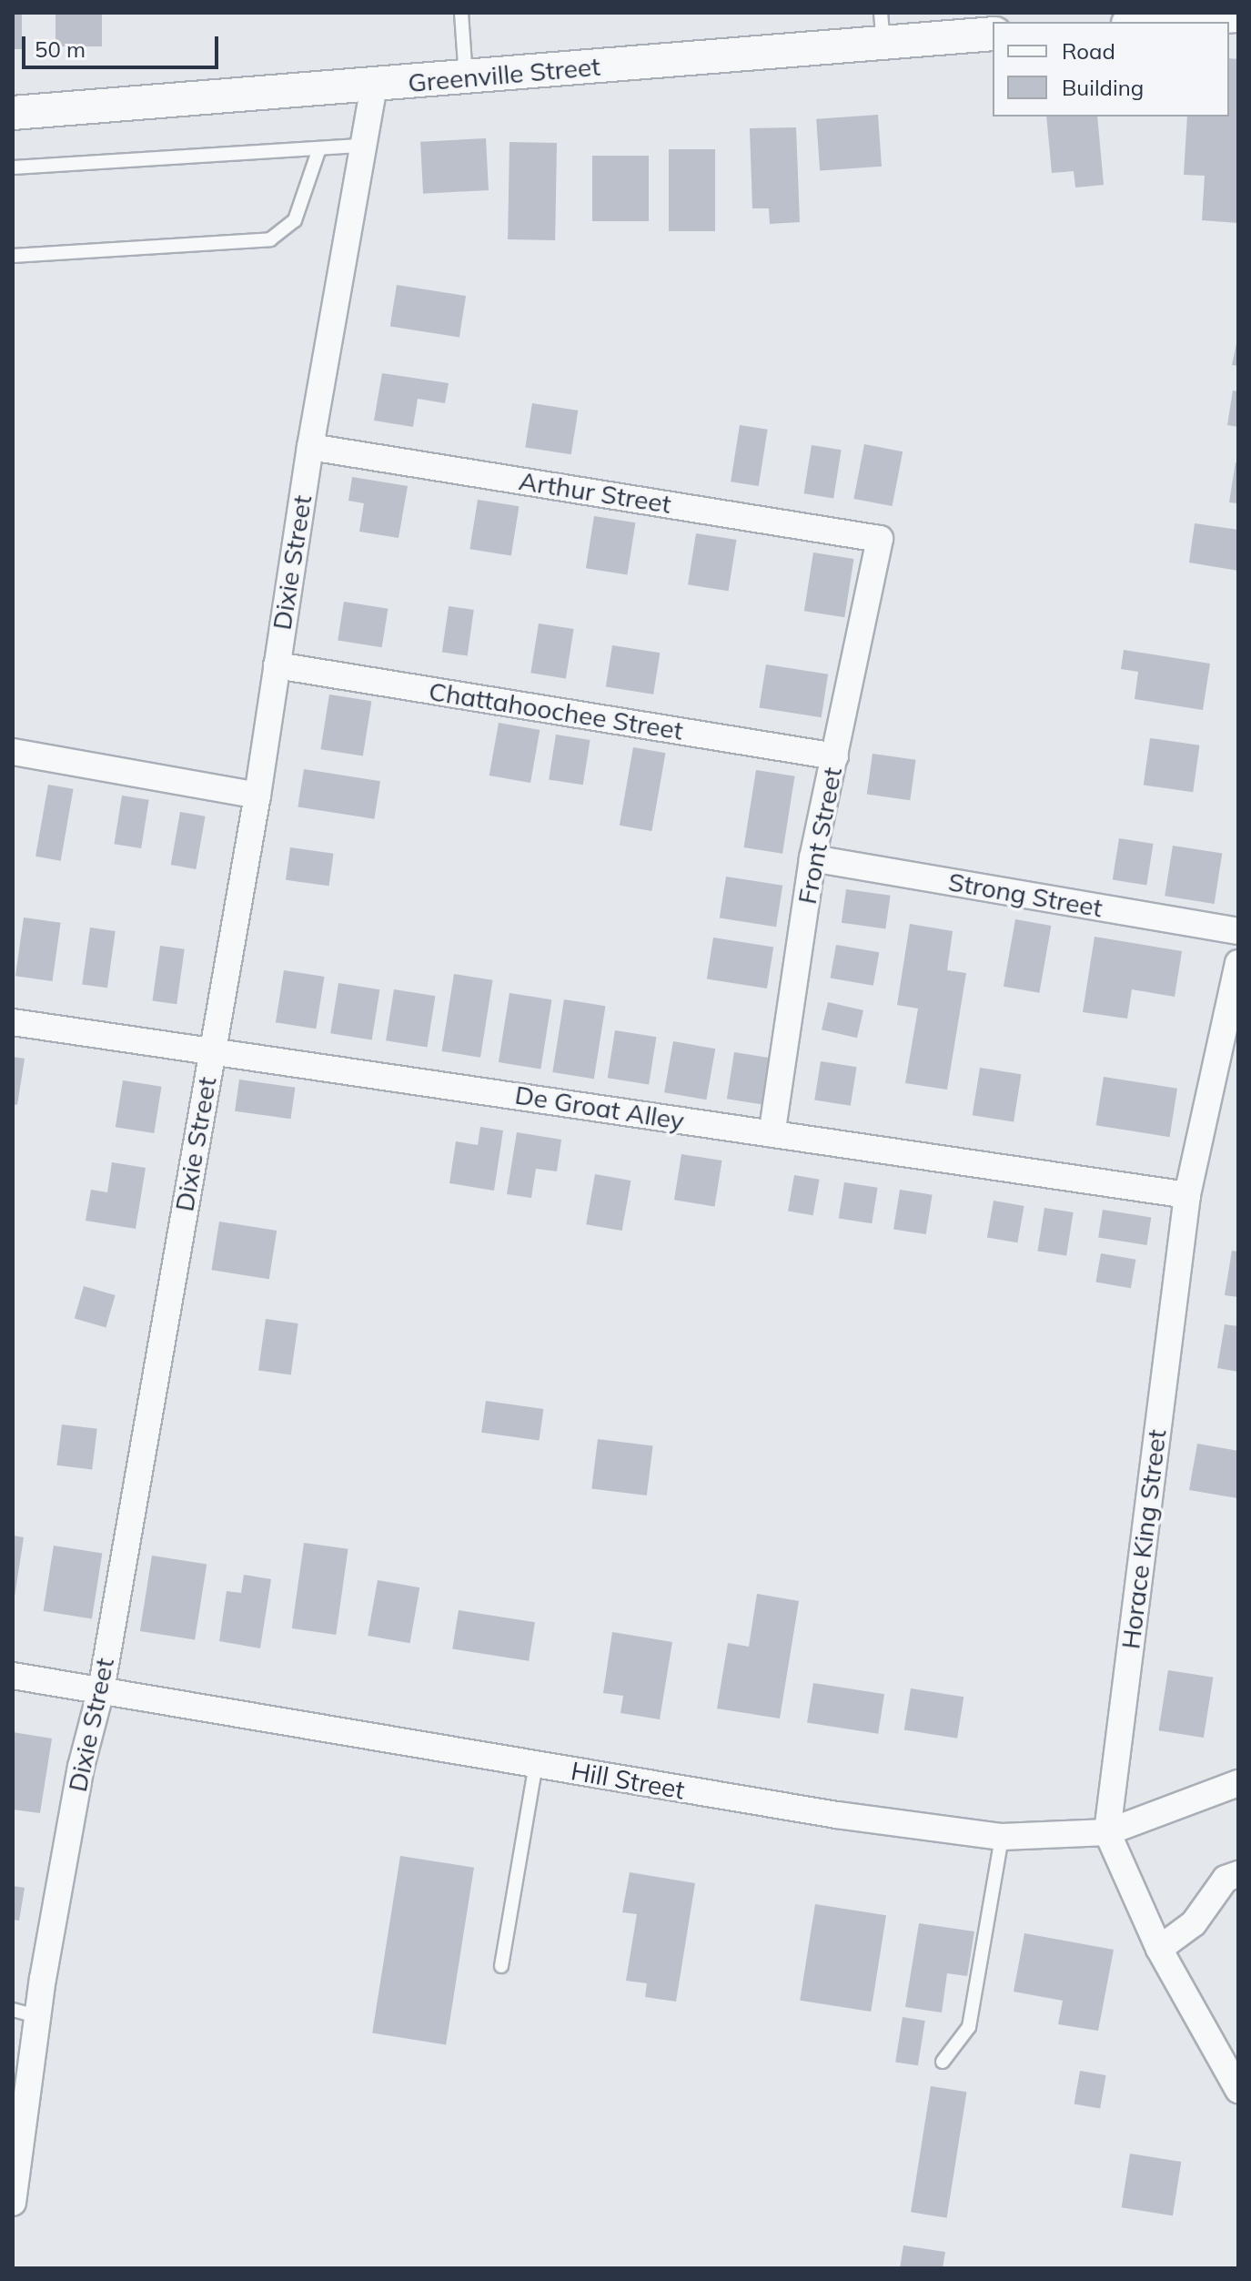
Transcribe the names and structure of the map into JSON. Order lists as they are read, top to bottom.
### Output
{
  "streets": {
    "street": [
      "Greenville Street",
      "Arthur Street",
      "Dixie Street",
      "Chattahoochee Street",
      "Front Street",
      "Strong Street",
      "De Groat Alley",
      "Horace King Street",
      "Hill Street"
    ]
  },
  "crossings": [
    ["Greenville Street", "Dixie Street"],
    ["Arthur Street", "Dixie Street"],
    ["Arthur Street", "Front Street"],
    ["Dixie Street", "Chattahoochee Street"],
    ["Dixie Street", "De Groat Alley"],
    ["Dixie Street", "Hill Street"],
    ["Chattahoochee Street", "Front Street"],
    ["Front Street", "Strong Street"],
    ["Front Street", "De Groat Alley"],
    ["De Groat Alley", "Horace King Street"],
    ["Horace King Street", "Hill Street"]
  ],
  "legend": ["Road", "Building"],
  "scale_bar": "50 m"
}
